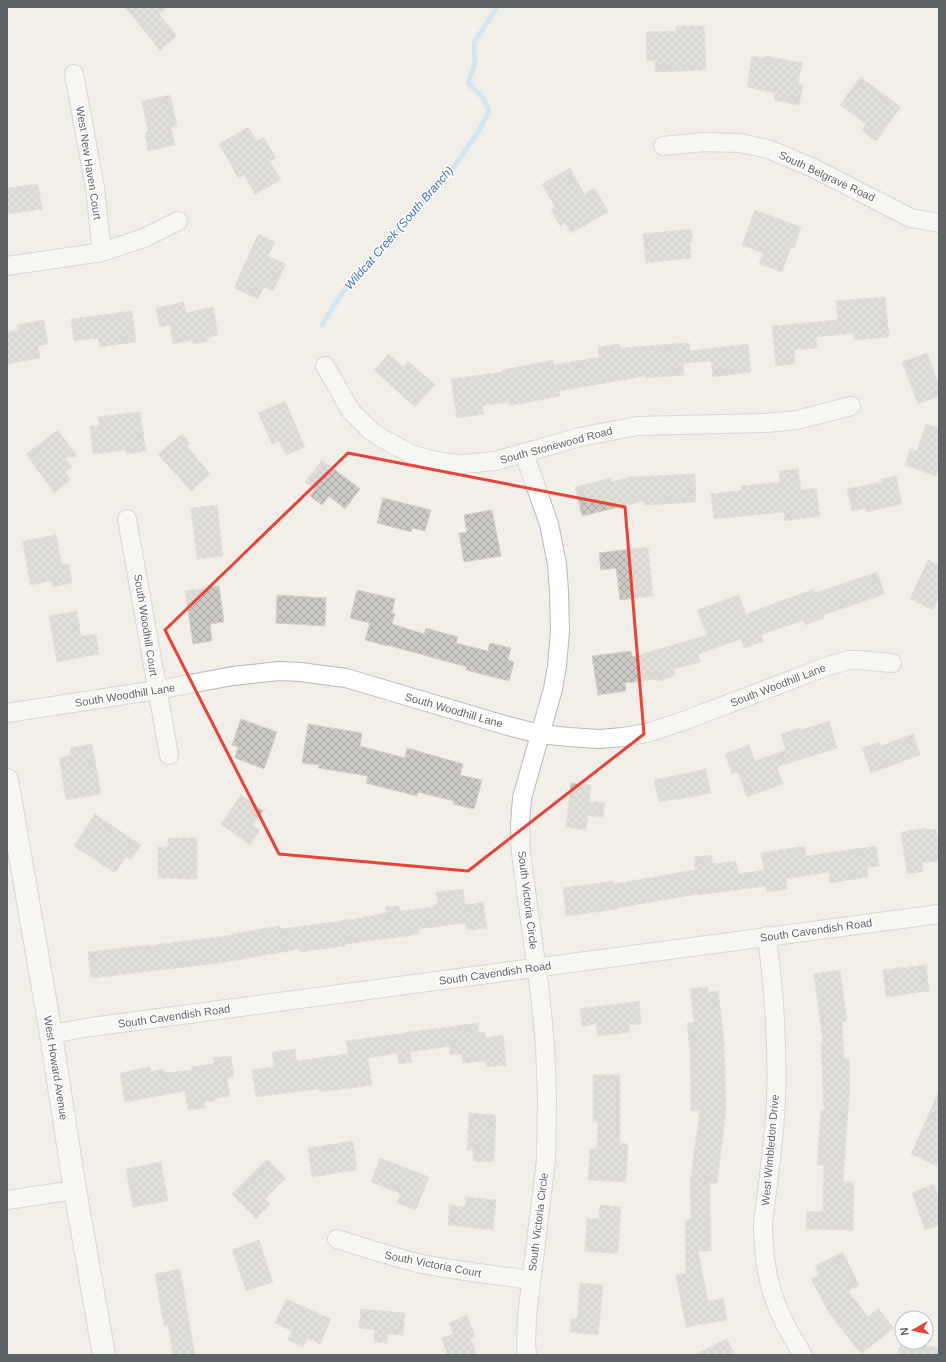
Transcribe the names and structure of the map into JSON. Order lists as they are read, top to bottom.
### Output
{
  "streets": {
    "street": [
      "West New Haven Court",
      "South Belgrave Road",
      "South Stonewood Road",
      "South Woodhill Court",
      "South Woodhill Lane",
      "South Victoria Circle",
      "South Cavendish Road",
      "West Howard Avenue",
      "West Wimbledon Drive",
      "South Victoria Court"
    ]
  },
  "crossings": [
    ["South Stonewood Road", "South Victoria Circle"],
    ["South Woodhill Court", "South Woodhill Lane"],
    ["South Woodhill Lane", "South Victoria Circle"],
    ["South Victoria Circle", "South Cavendish Road"],
    ["South Victoria Circle", "South Victoria Court"],
    ["South Cavendish Road", "West Howard Avenue"],
    ["South Cavendish Road", "West Wimbledon Drive"]
  ],
  "water": ["Wildcat Creek (South Branch)"],
  "north": "left"
}
